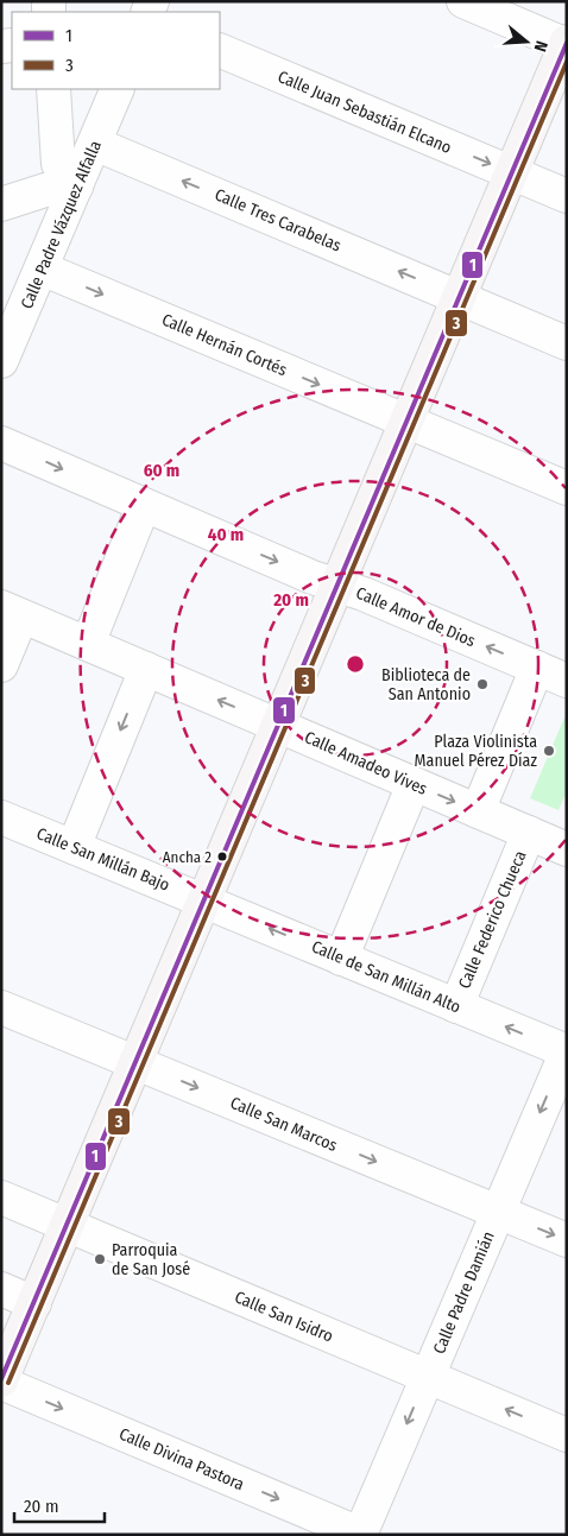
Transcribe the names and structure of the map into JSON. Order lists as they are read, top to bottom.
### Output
{
  "streets": {
    "street": [
      "Calle Juan Sebastián Elcano",
      "Calle Tres Carabelas",
      "Calle Padre Vázquez Alfalla",
      "Calle Hernán Cortés",
      "Calle Amor de Dios",
      "Calle Amadeo Vives",
      "Calle San Millán Bajo",
      "Calle Federico Chueca",
      "Calle de San Millán Alto",
      "Calle San Marcos",
      "Calle Padre Damián",
      "Calle San Isidro",
      "Calle Divina Pastora"
    ]
  },
  "crossings": [
    ["Calle Tres Carabelas", "Calle Padre Vázquez Alfalla"],
    ["Calle Padre Vázquez Alfalla", "Calle Hernán Cortés"],
    ["Calle Amadeo Vives", "Calle Federico Chueca"],
    ["Calle San Millán Bajo", "Calle de San Millán Alto"],
    ["Calle Federico Chueca", "Calle de San Millán Alto"],
    ["Calle de San Millán Alto", "Calle Padre Damián"],
    ["Calle San Marcos", "Calle Padre Damián"],
    ["Calle Padre Damián", "Calle San Isidro"],
    ["Calle Padre Damián", "Calle Divina Pastora"]
  ],
  "one_way": [
    "Calle Tres Carabelas",
    "Calle Hernán Cortés",
    "Calle de San Millán Alto",
    "Calle San Marcos",
    "Calle Padre Damián",
    "Calle Divina Pastora"
  ],
  "places": [
    "Biblioteca de San Antonio",
    "Plaza Violinista Manuel Pérez Díaz",
    "Ancha 2",
    "Parroquia de San José"
  ],
  "lines": ["transit line 1", "transit line 3"],
  "legend": ["1", "3"],
  "scale_bar": "20 m",
  "north": "right",
  "rings": ["60 m", "40 m", "20 m"]
}
